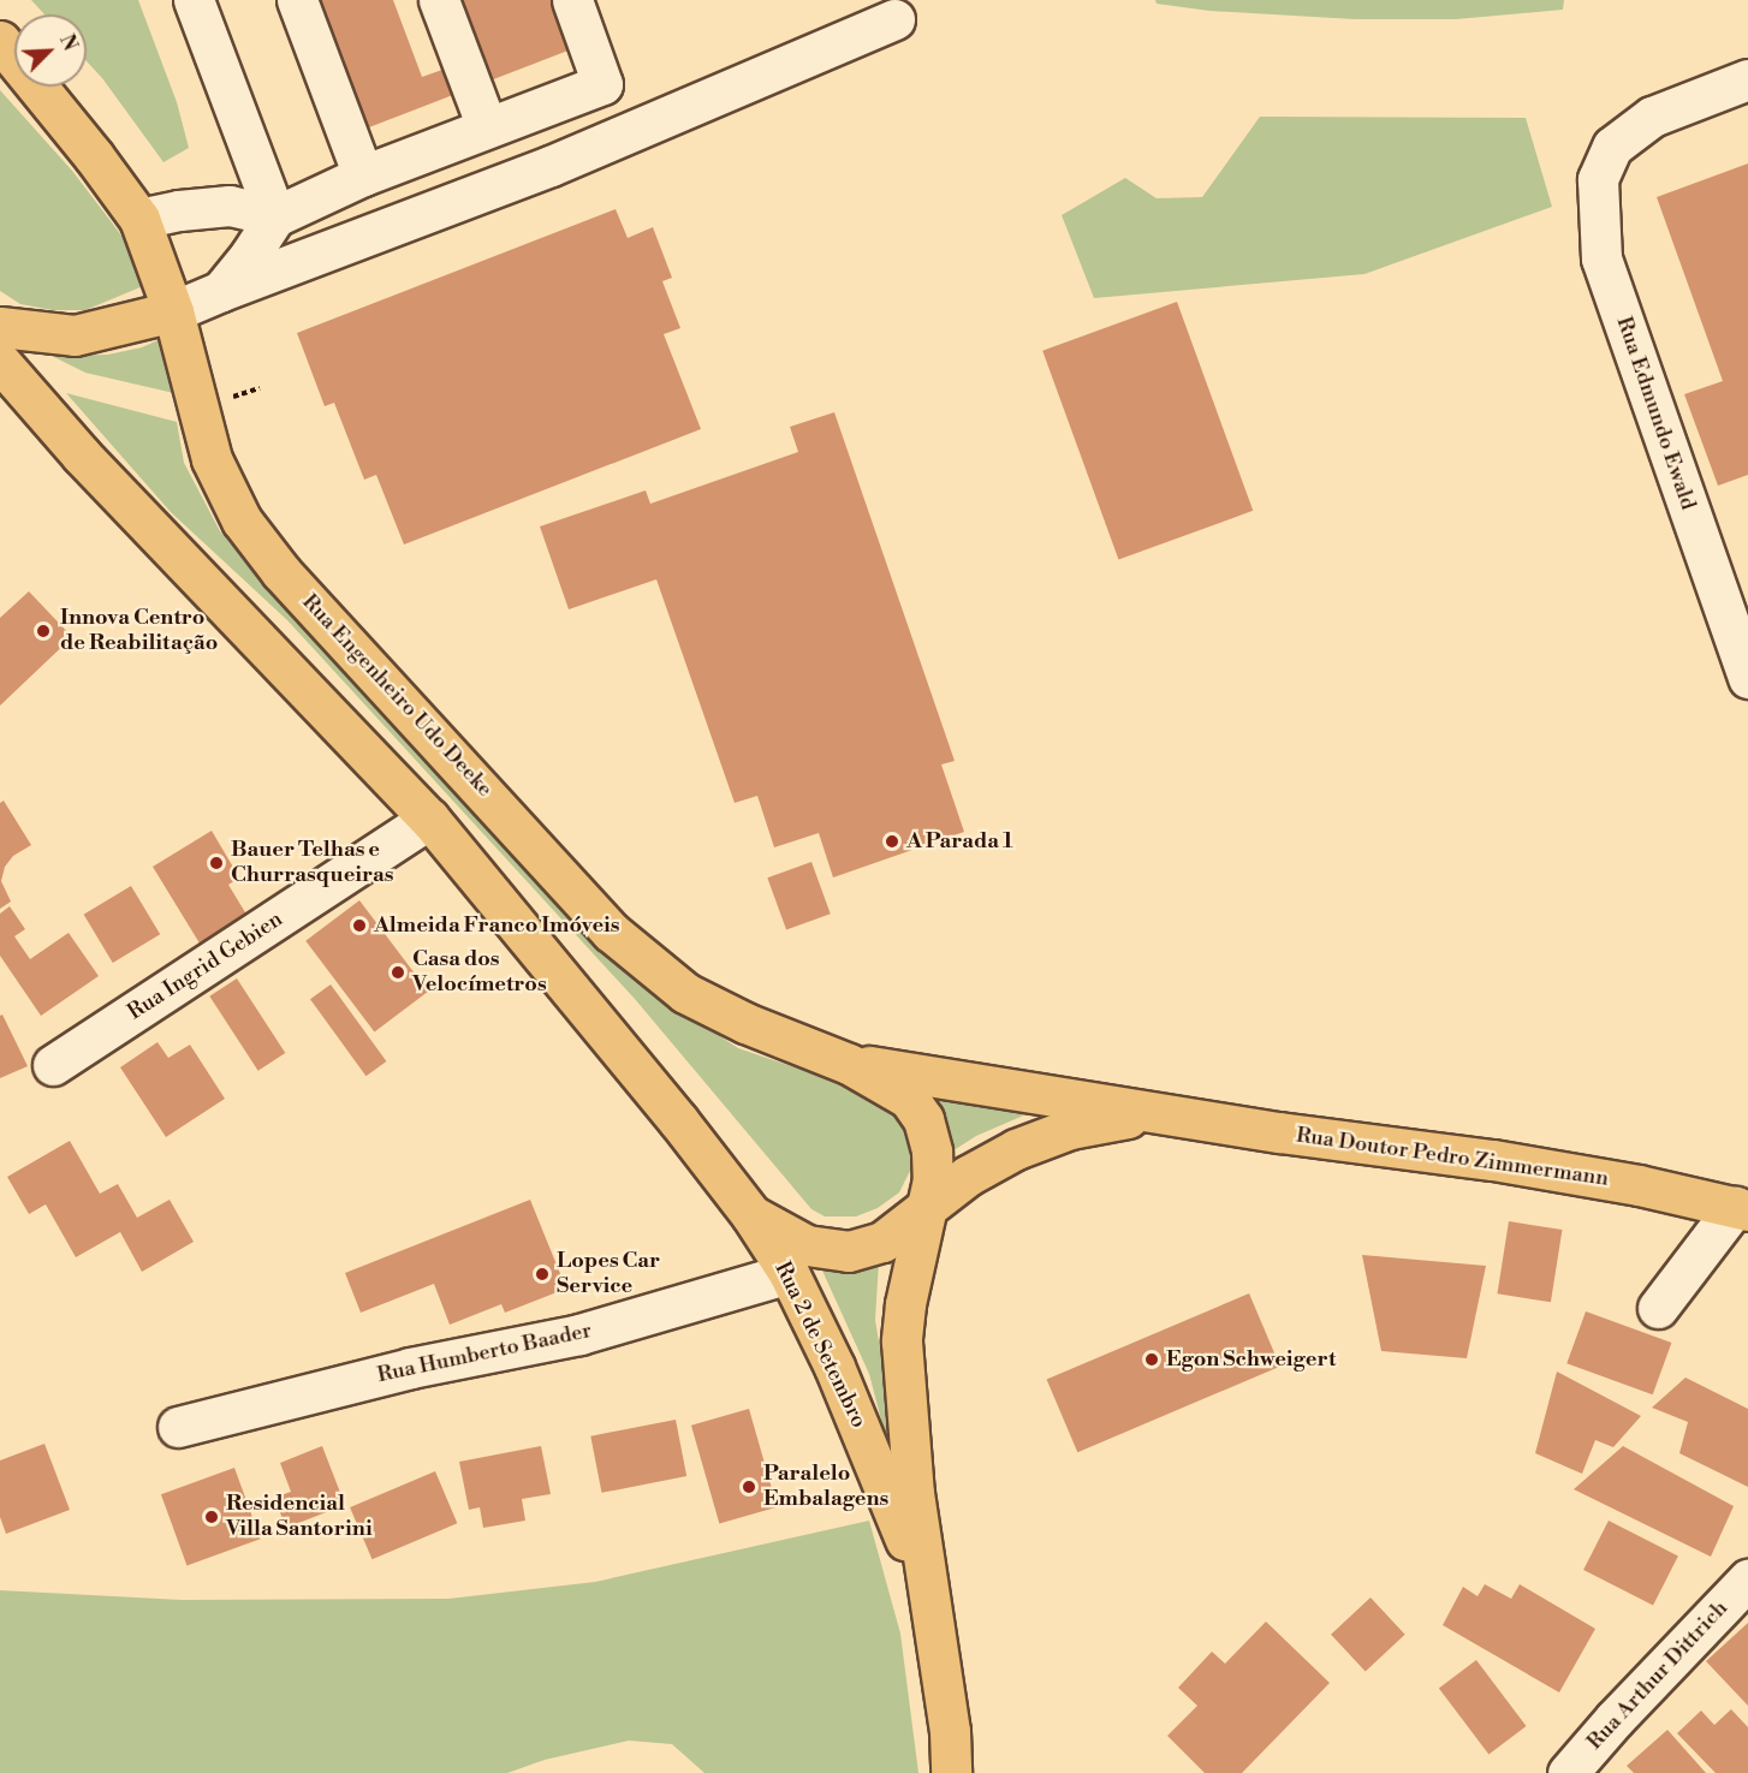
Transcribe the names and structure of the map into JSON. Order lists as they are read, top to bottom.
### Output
{
  "streets": {
    "main road": ["Rua Engenheiro Udo Deeke", "Rua Doutor Pedro Zimmermann", "Rua 2 de Setembro"],
    "street": [
      "Rua Edmundo Ewald",
      "Rua Ingrid Gebien",
      "Rua Humberto Baader",
      "Rua Arthur Dittrich"
    ]
  },
  "crossings": [
    ["Rua Engenheiro Udo Deeke", "Rua Doutor Pedro Zimmermann"],
    ["Rua Engenheiro Udo Deeke", "Rua 2 de Setembro"],
    ["Rua Doutor Pedro Zimmermann", "Rua 2 de Setembro"],
    ["Rua 2 de Setembro", "Rua Humberto Baader"]
  ],
  "places": [
    "Innova Centro de Reabilitação",
    "A Parada 1",
    "Bauer Telhas e Churrasqueiras",
    "Almeida Franco Imóveis",
    "Casa dos Velocímetros",
    "Lopes Car Service",
    "Egon Schweigert",
    "Paralelo Embalagens",
    "Residencial Villa Santorini"
  ],
  "north": "top right"
}
